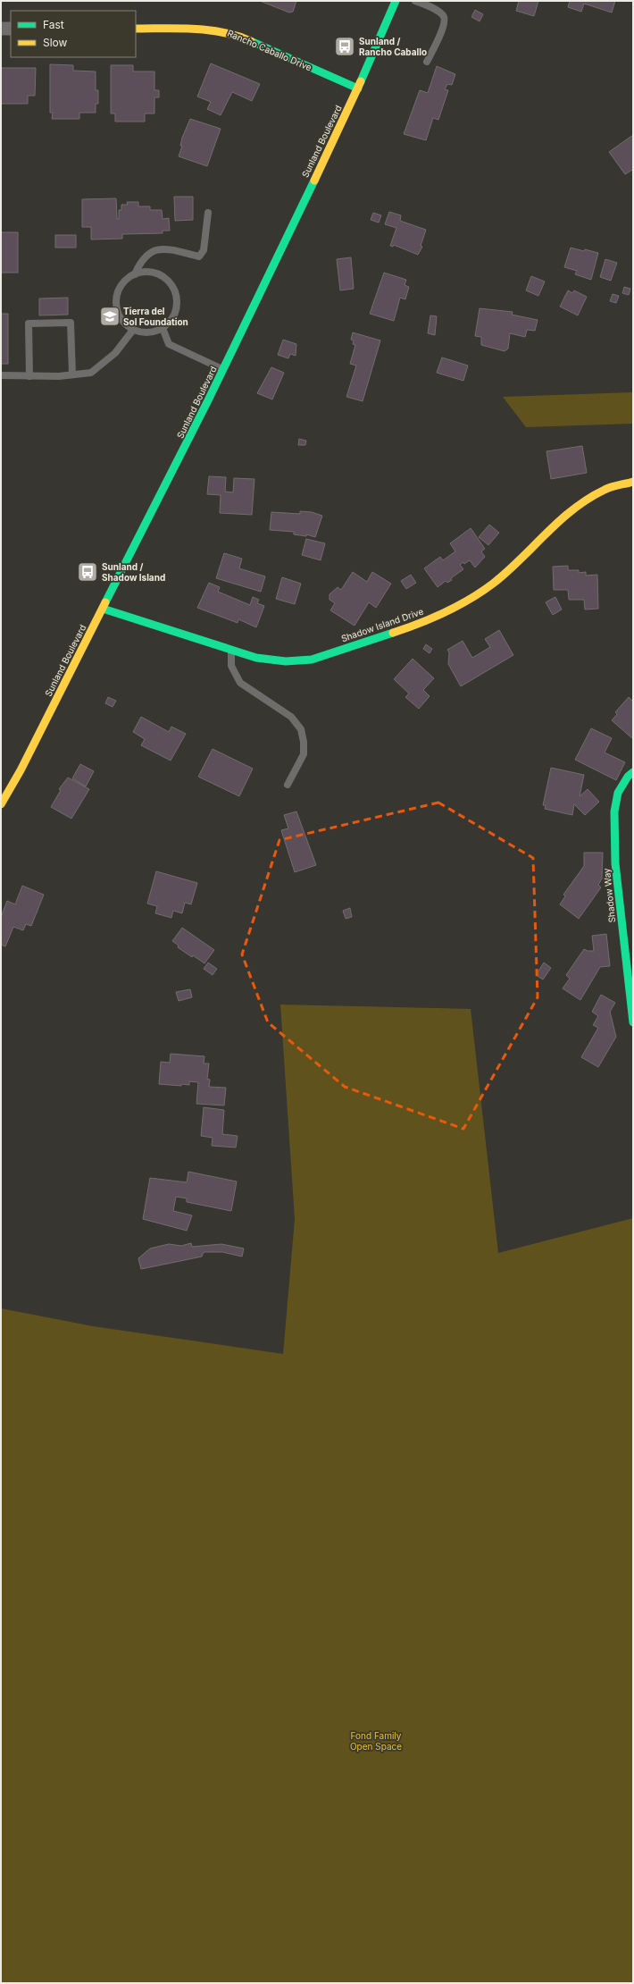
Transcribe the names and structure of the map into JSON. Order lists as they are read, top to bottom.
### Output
{
  "streets": {
    "street": [
      "Rancho Caballo Drive",
      "Sunland Boulevard",
      "Shadow Island Drive",
      "Shadow Way"
    ]
  },
  "crossings": [
    ["Rancho Caballo Drive", "Sunland Boulevard"],
    ["Sunland Boulevard", "Shadow Island Drive"]
  ],
  "parks": ["Fond Family Open Space"],
  "places": {
    "bus stop": ["Sunland / Rancho Caballo", "Sunland / Shadow Island"],
    "school or university": ["Tierra del Sol Foundation"]
  },
  "legend": ["Fast", "Slow"]
}
